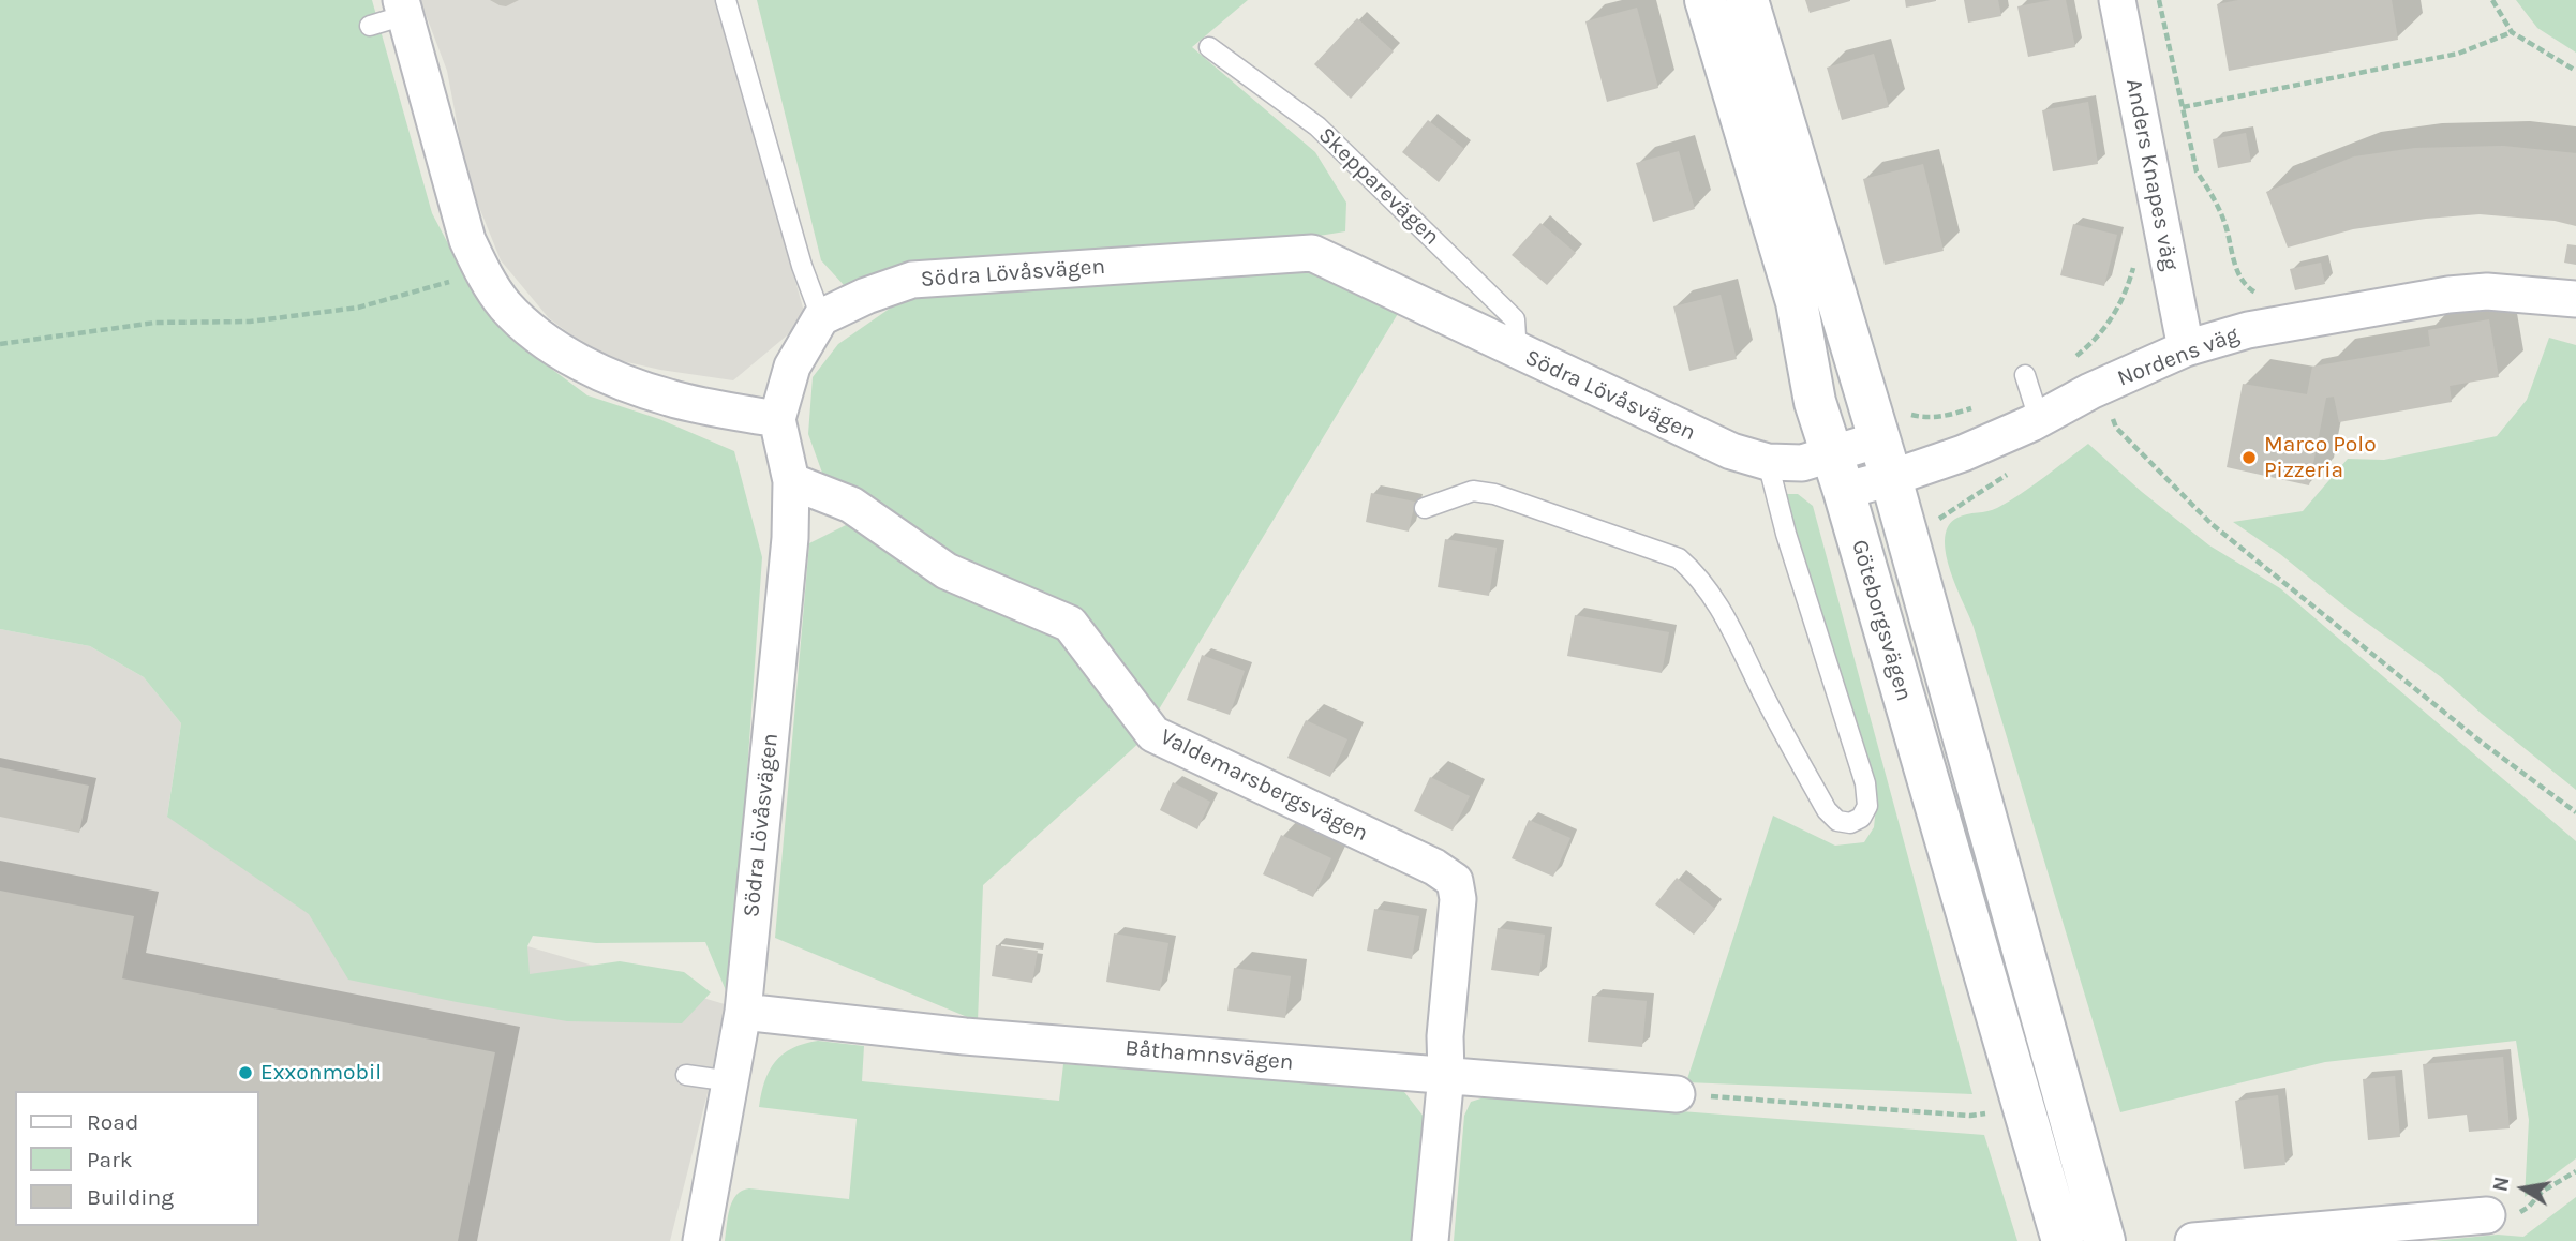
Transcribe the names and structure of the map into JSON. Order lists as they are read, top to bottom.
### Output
{
  "streets": {
    "main road": ["Göteborgsvägen"],
    "street": [
      "Anders Knapes väg",
      "Södra Lövåsvägen",
      "Nordens väg",
      "Valdemarsbergsvägen",
      "Båthamnsvägen"
    ],
    "lane": ["Skepparevägen"]
  },
  "crossings": [
    ["Anders Knapes väg", "Nordens väg"],
    ["Skepparevägen", "Södra Lövåsvägen"],
    ["Södra Lövåsvägen", "Nordens väg"],
    ["Södra Lövåsvägen", "Göteborgsvägen"],
    ["Södra Lövåsvägen", "Valdemarsbergsvägen"],
    ["Södra Lövåsvägen", "Båthamnsvägen"],
    ["Nordens väg", "Göteborgsvägen"],
    ["Valdemarsbergsvägen", "Båthamnsvägen"]
  ],
  "places": ["Marco Polo Pizzeria", "Exxonmobil"],
  "legend": ["Road", "Park", "Building"],
  "north": "left"
}
